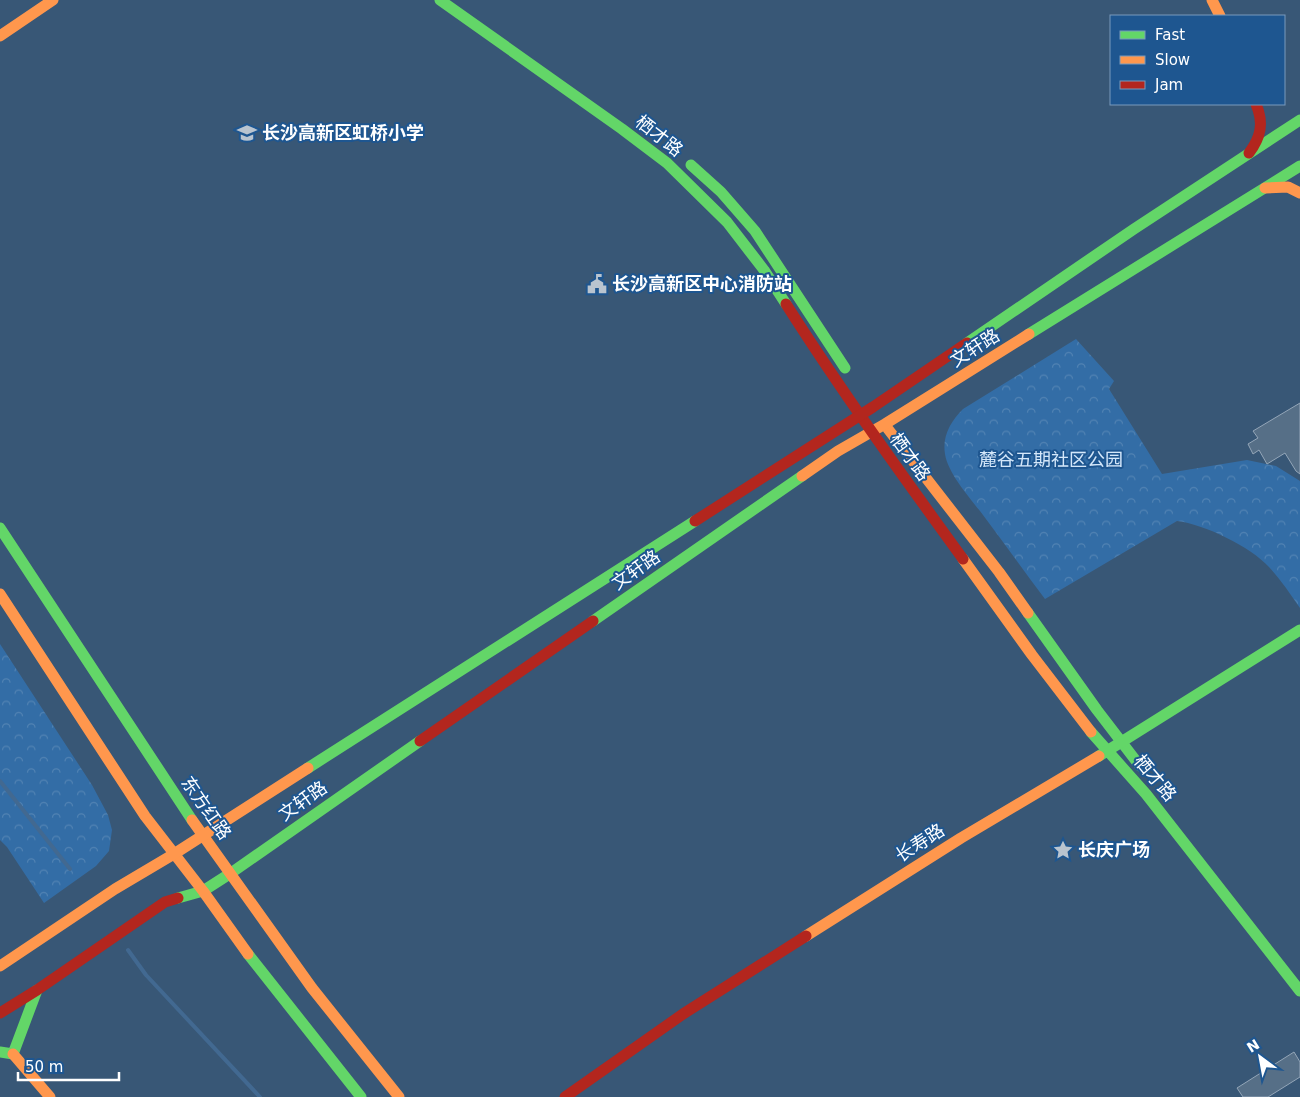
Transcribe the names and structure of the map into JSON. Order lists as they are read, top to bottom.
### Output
{
  "streets": {
    "main road": [
      "栖才路",
      "文轩路",
      "东方红路",
      "长寿路"
    ]
  },
  "crossings": [
    ["栖才路", "文轩路"],
    ["栖才路", "长寿路"],
    ["文轩路", "东方红路"]
  ],
  "parks": ["麓谷五期社区公园"],
  "places": {
    "school or university": ["长沙高新区虹桥小学"],
    "public building": ["长沙高新区中心消防站"],
    "place": ["长庆广场"]
  },
  "legend": ["Fast", "Slow", "Jam"],
  "scale_bar": "50 m",
  "north": "top left"
}
